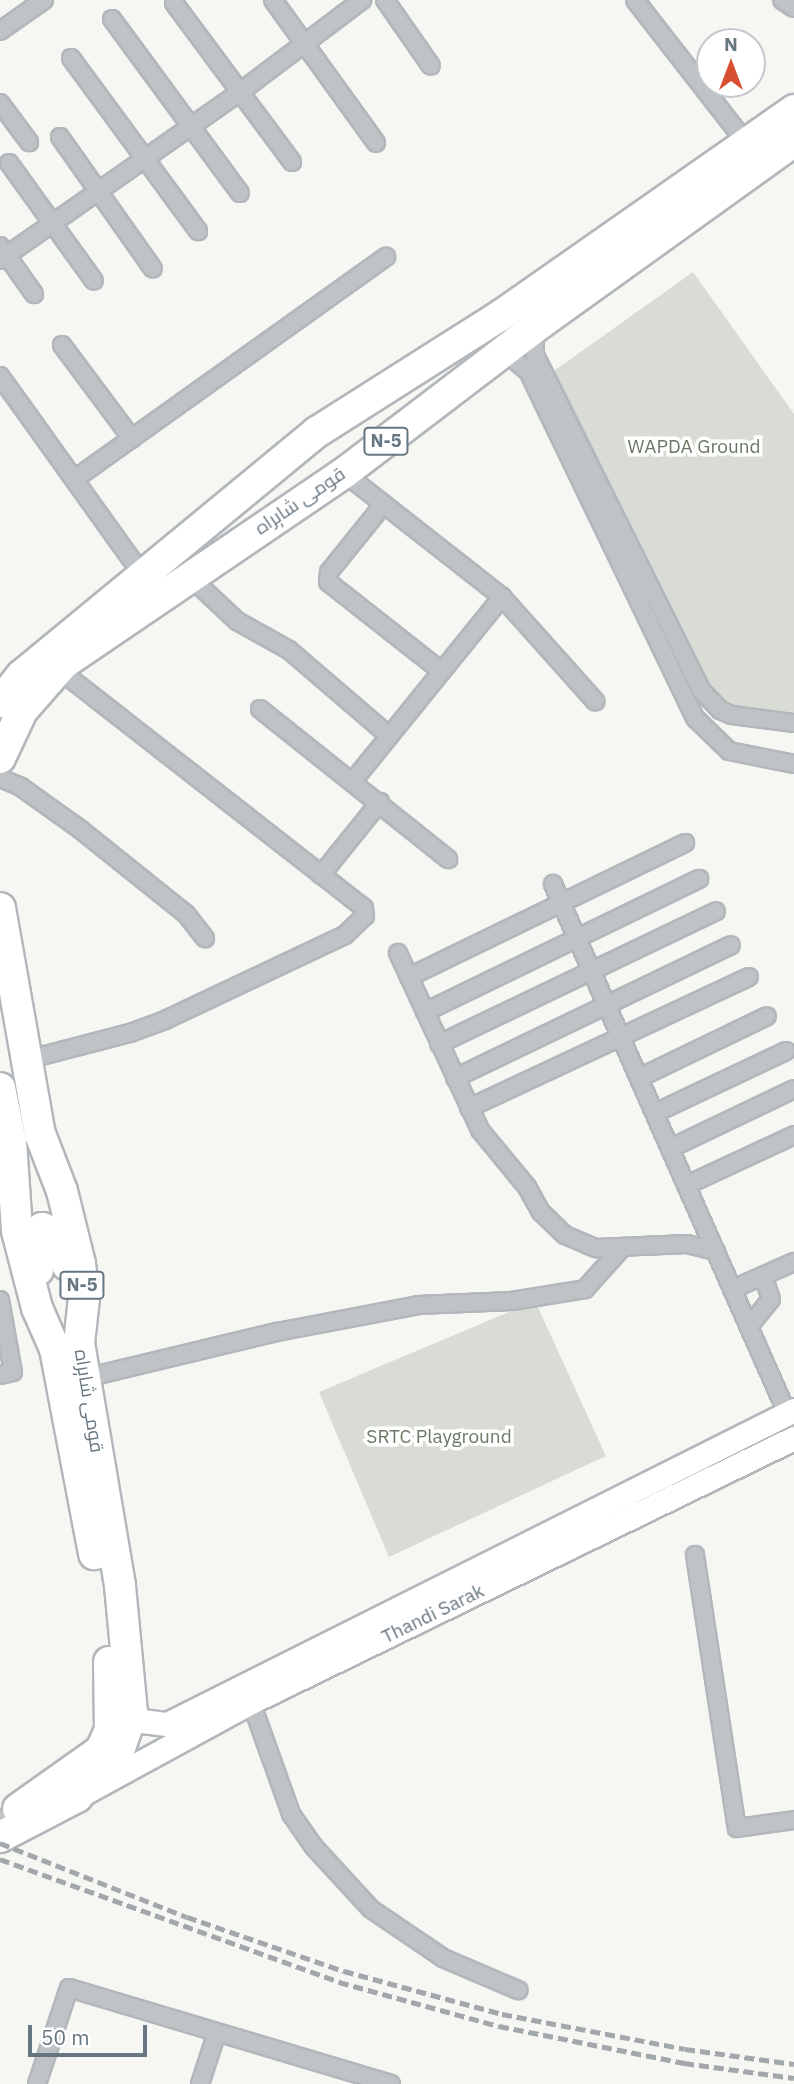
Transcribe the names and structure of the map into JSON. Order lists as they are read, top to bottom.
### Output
{
  "streets": {
    "highway": ["N-5", "قومی شاہراہ"],
    "main road": ["Thandi Sarak"]
  },
  "crossings": [
    ["قومی شاہراہ", "Thandi Sarak"]
  ],
  "parks": ["WAPDA Ground", "SRTC Playground"],
  "scale_bar": "50 m",
  "north": "top"
}
